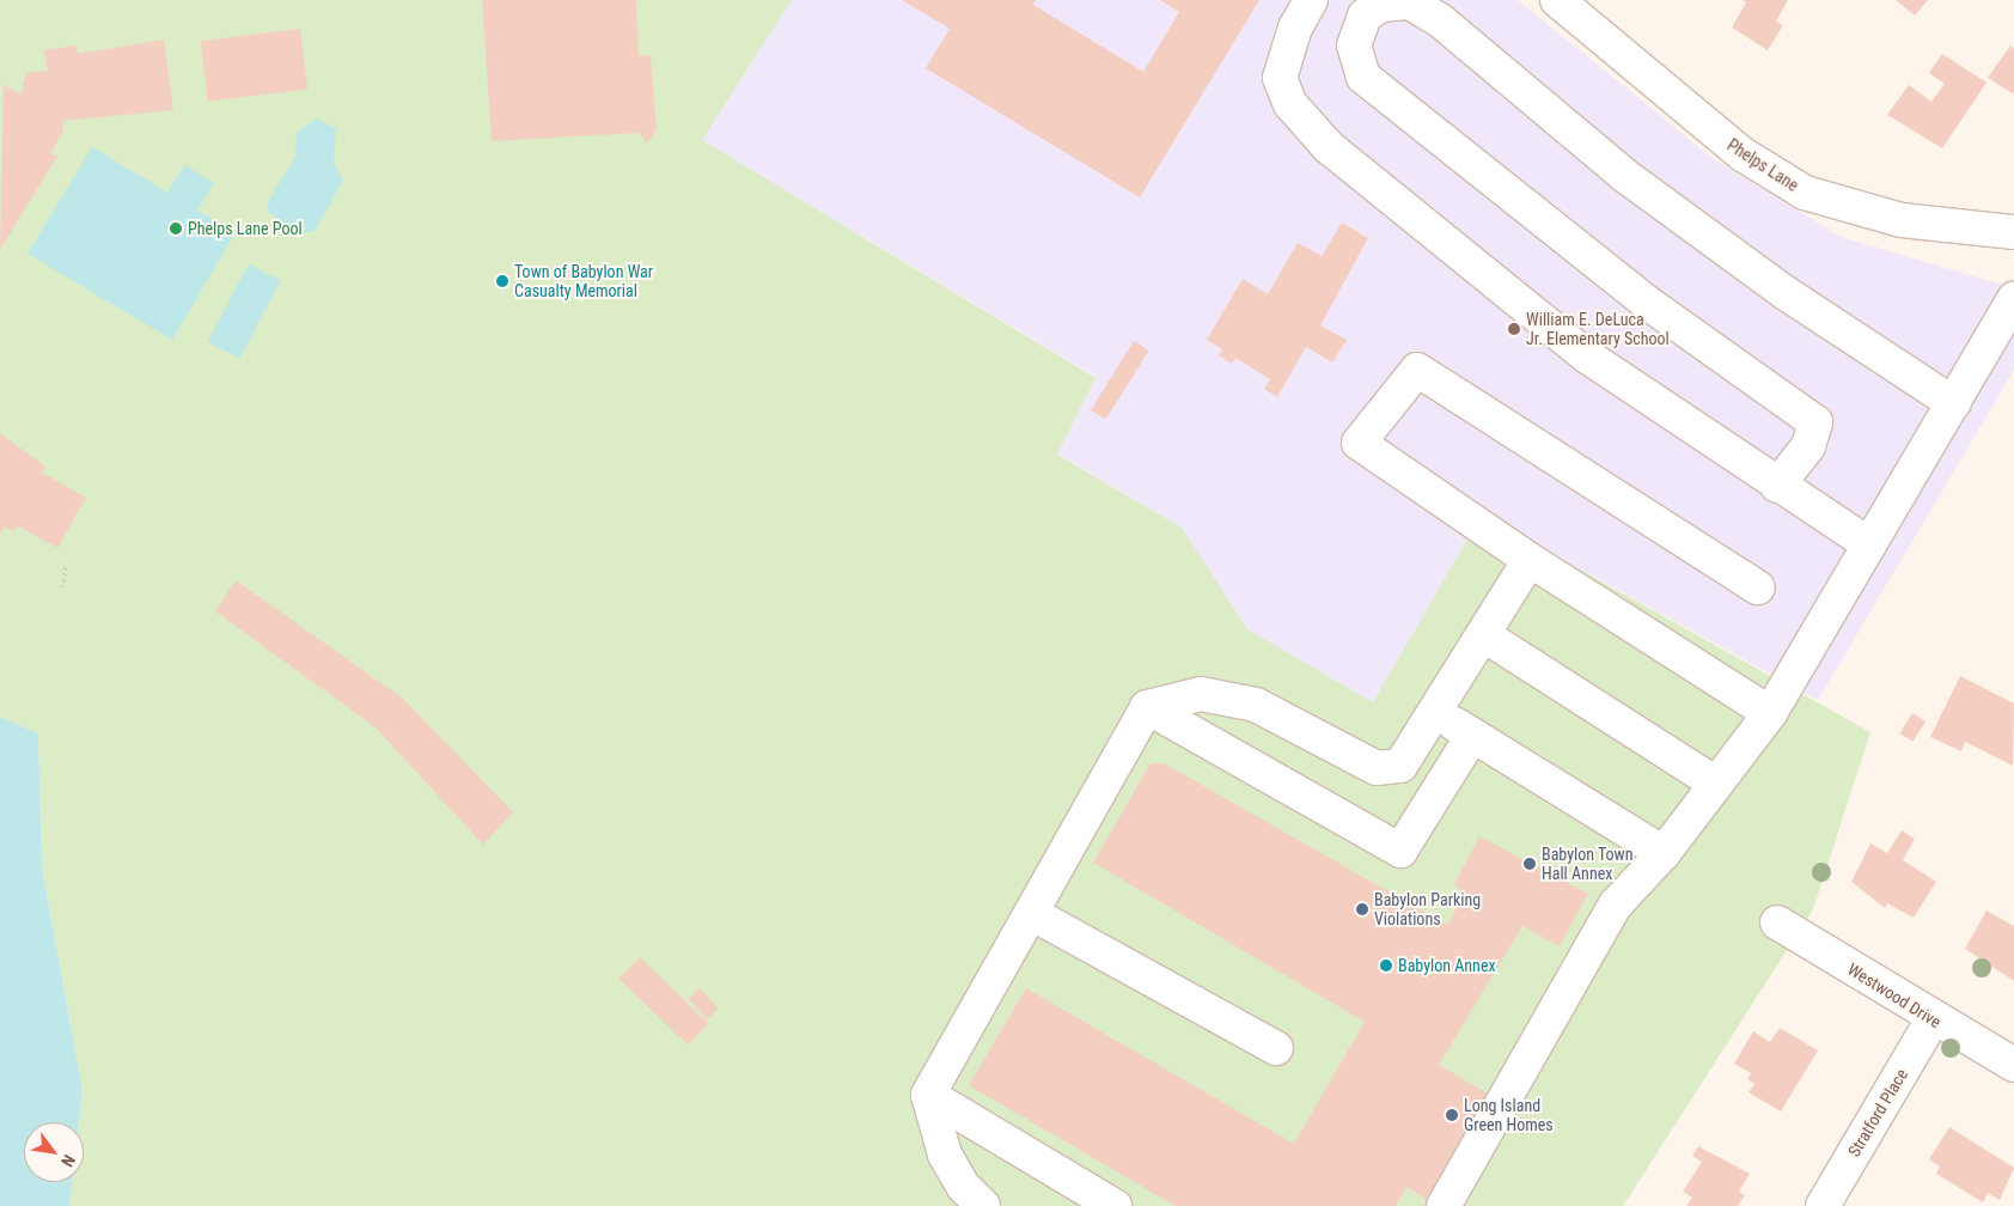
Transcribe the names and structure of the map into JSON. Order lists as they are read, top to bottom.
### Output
{
  "streets": {
    "street": ["Phelps Lane", "Westwood Drive", "Stratford Place"]
  },
  "crossings": [
    ["Westwood Drive", "Stratford Place"]
  ],
  "places": [
    "Phelps Lane Pool",
    "Town of Babylon War Casualty Memorial",
    "William E. DeLuca Jr. Elementary School",
    "Babylon Town Hall Annex",
    "Babylon Parking Violations",
    "Babylon Annex",
    "Long Island Green Homes"
  ],
  "north": "bottom right"
}
